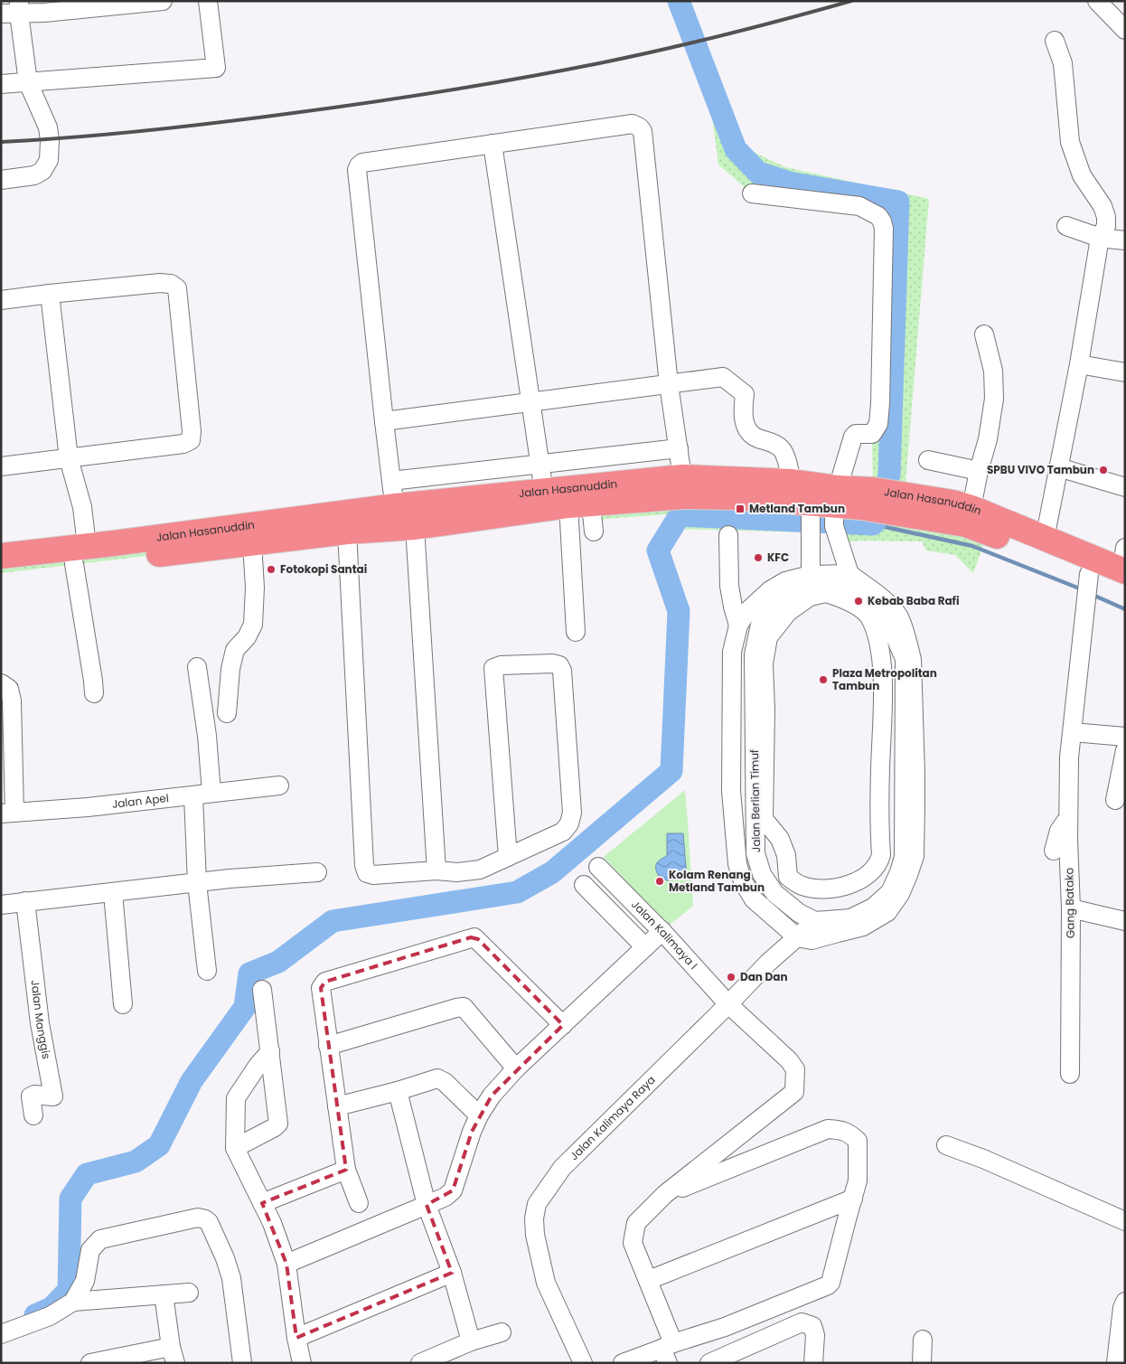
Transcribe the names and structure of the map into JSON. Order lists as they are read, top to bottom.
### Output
{
  "streets": {
    "highway": ["Jalan Hasanuddin"],
    "street": [
      "Jalan Apel",
      "Jalan Berlian Timuf",
      "Gang Batako",
      "Jalan Kalimaya I",
      "Jalan Manggis",
      "Jalan Kalimaya Raya"
    ]
  },
  "crossings": [
    ["Jalan Hasanuddin", "Gang Batako"],
    ["Jalan Berlian Timuf", "Jalan Kalimaya Raya"],
    ["Jalan Kalimaya I", "Jalan Kalimaya Raya"]
  ],
  "places": {
    "other": [
      "SPBU VIVO Tambun",
      "KFC",
      "Fotokopi Santai",
      "Kebab Baba Rafi",
      "Plaza Metropolitan Tambun",
      "Kolam Renang Metland Tambun",
      "Dan Dan"
    ],
    "transit": ["Metland Tambun"]
  }
}
